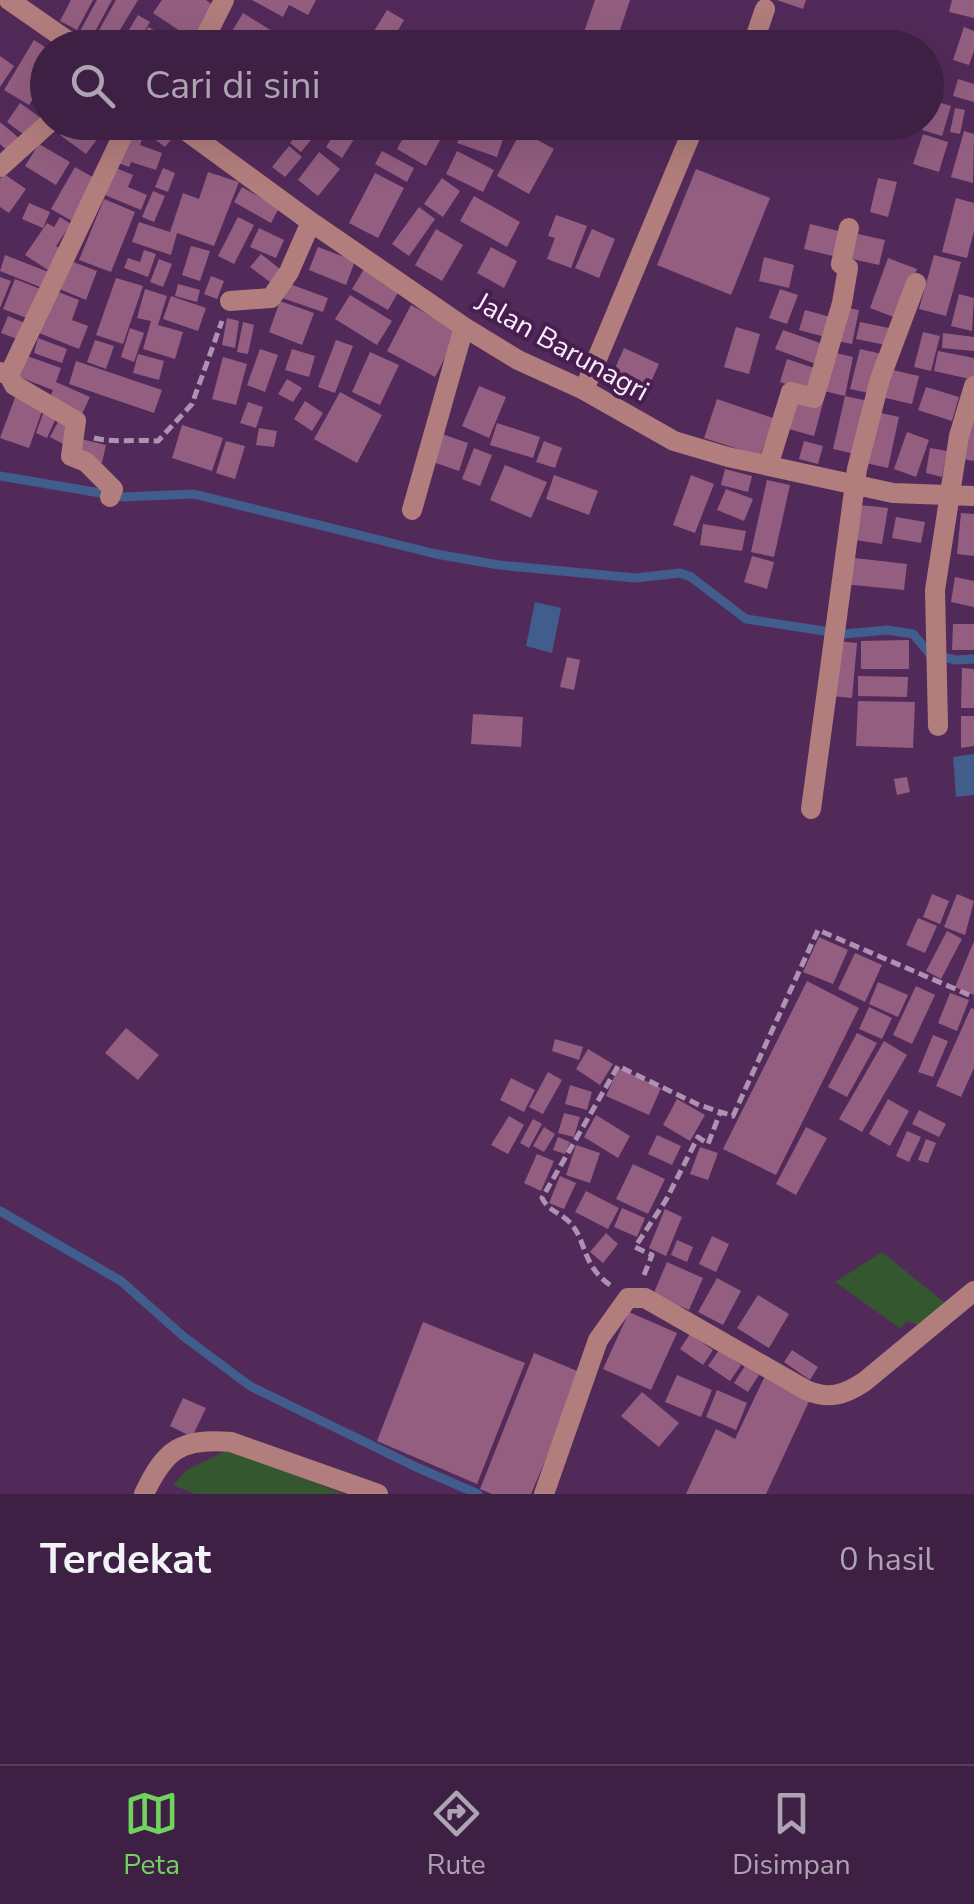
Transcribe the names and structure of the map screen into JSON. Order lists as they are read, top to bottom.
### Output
{
  "streets": {
    "street": ["Jalan Barunagri"]
  },
  "page": {
    "search": "Cari di sini",
    "heading": ["Terdekat", "0 hasil"],
    "nav": ["Peta", "Rute", "Disimpan"]
  }
}
